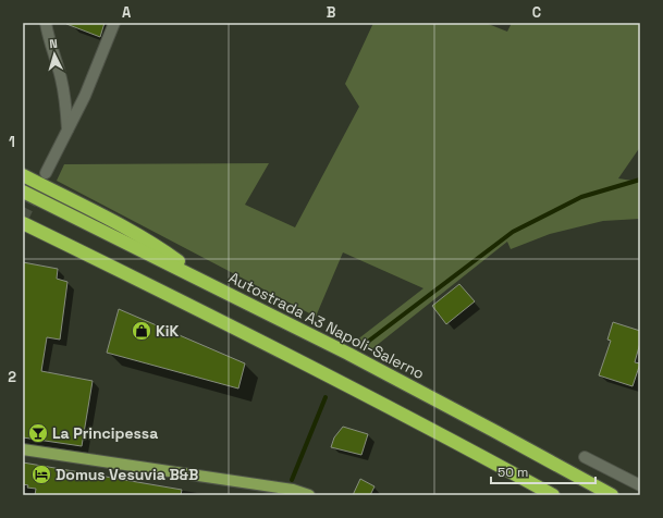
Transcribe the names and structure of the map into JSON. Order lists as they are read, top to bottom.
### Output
{
  "streets": {
    "highway": ["Autostrada A3 Napoli-Salerno"]
  },
  "places": {
    "shop": ["KiK"],
    "bar": ["La Principessa"],
    "hotel": ["Domus Vesuvia B&B"]
  },
  "scale_bar": "50 m",
  "north": "top",
  "grid": {
    "columns": ["A", "B", "C"],
    "rows": ["1", "2"]
  }
}
